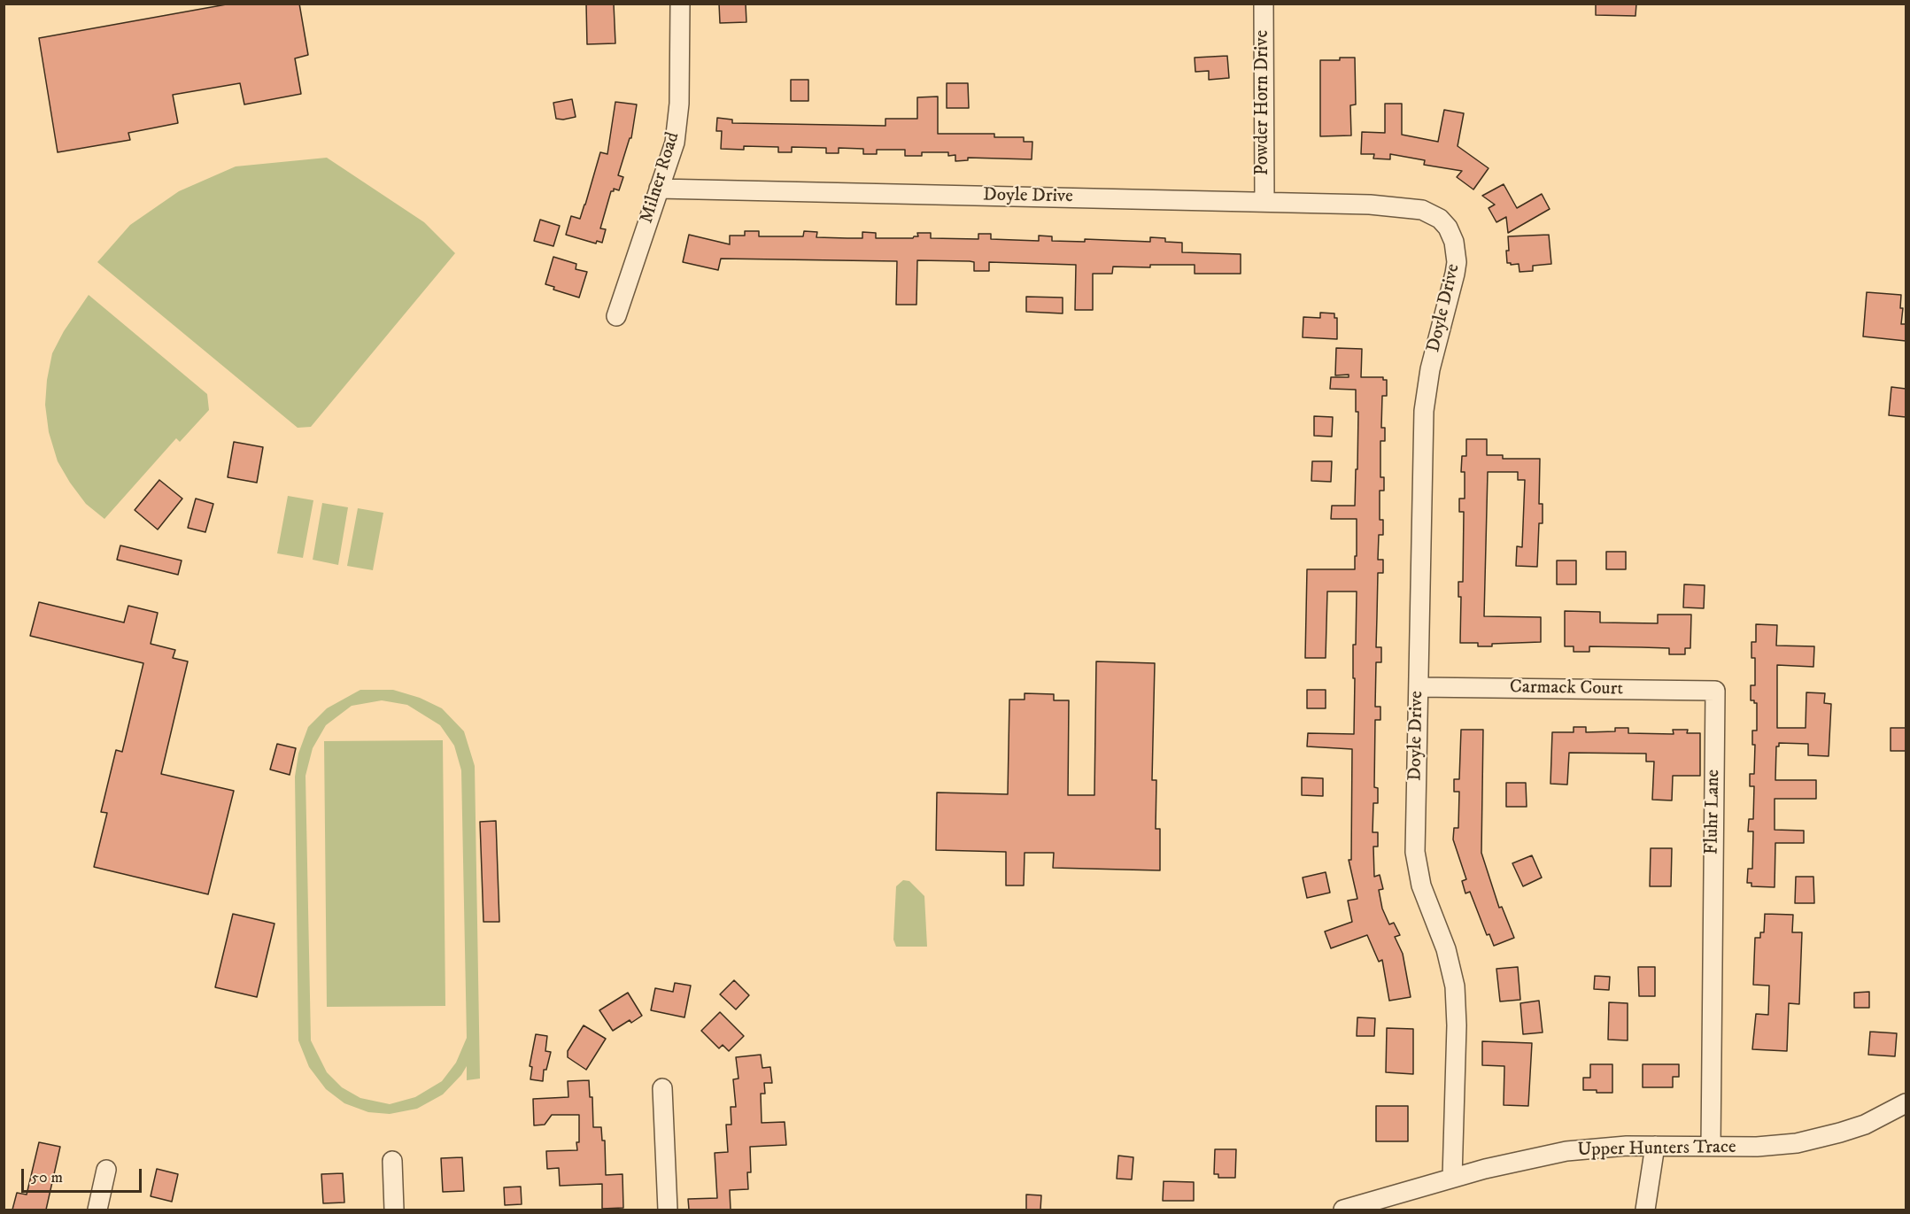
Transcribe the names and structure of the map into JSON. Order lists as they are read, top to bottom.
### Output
{
  "streets": {
    "street": [
      "Powder Horn Drive",
      "Milner Road",
      "Doyle Drive",
      "Carmack Court",
      "Fluhr Lane",
      "Upper Hunters Trace"
    ]
  },
  "crossings": [
    ["Powder Horn Drive", "Doyle Drive"],
    ["Milner Road", "Doyle Drive"],
    ["Doyle Drive", "Carmack Court"],
    ["Doyle Drive", "Upper Hunters Trace"],
    ["Carmack Court", "Fluhr Lane"],
    ["Fluhr Lane", "Upper Hunters Trace"]
  ],
  "scale_bar": "50 m"
}
